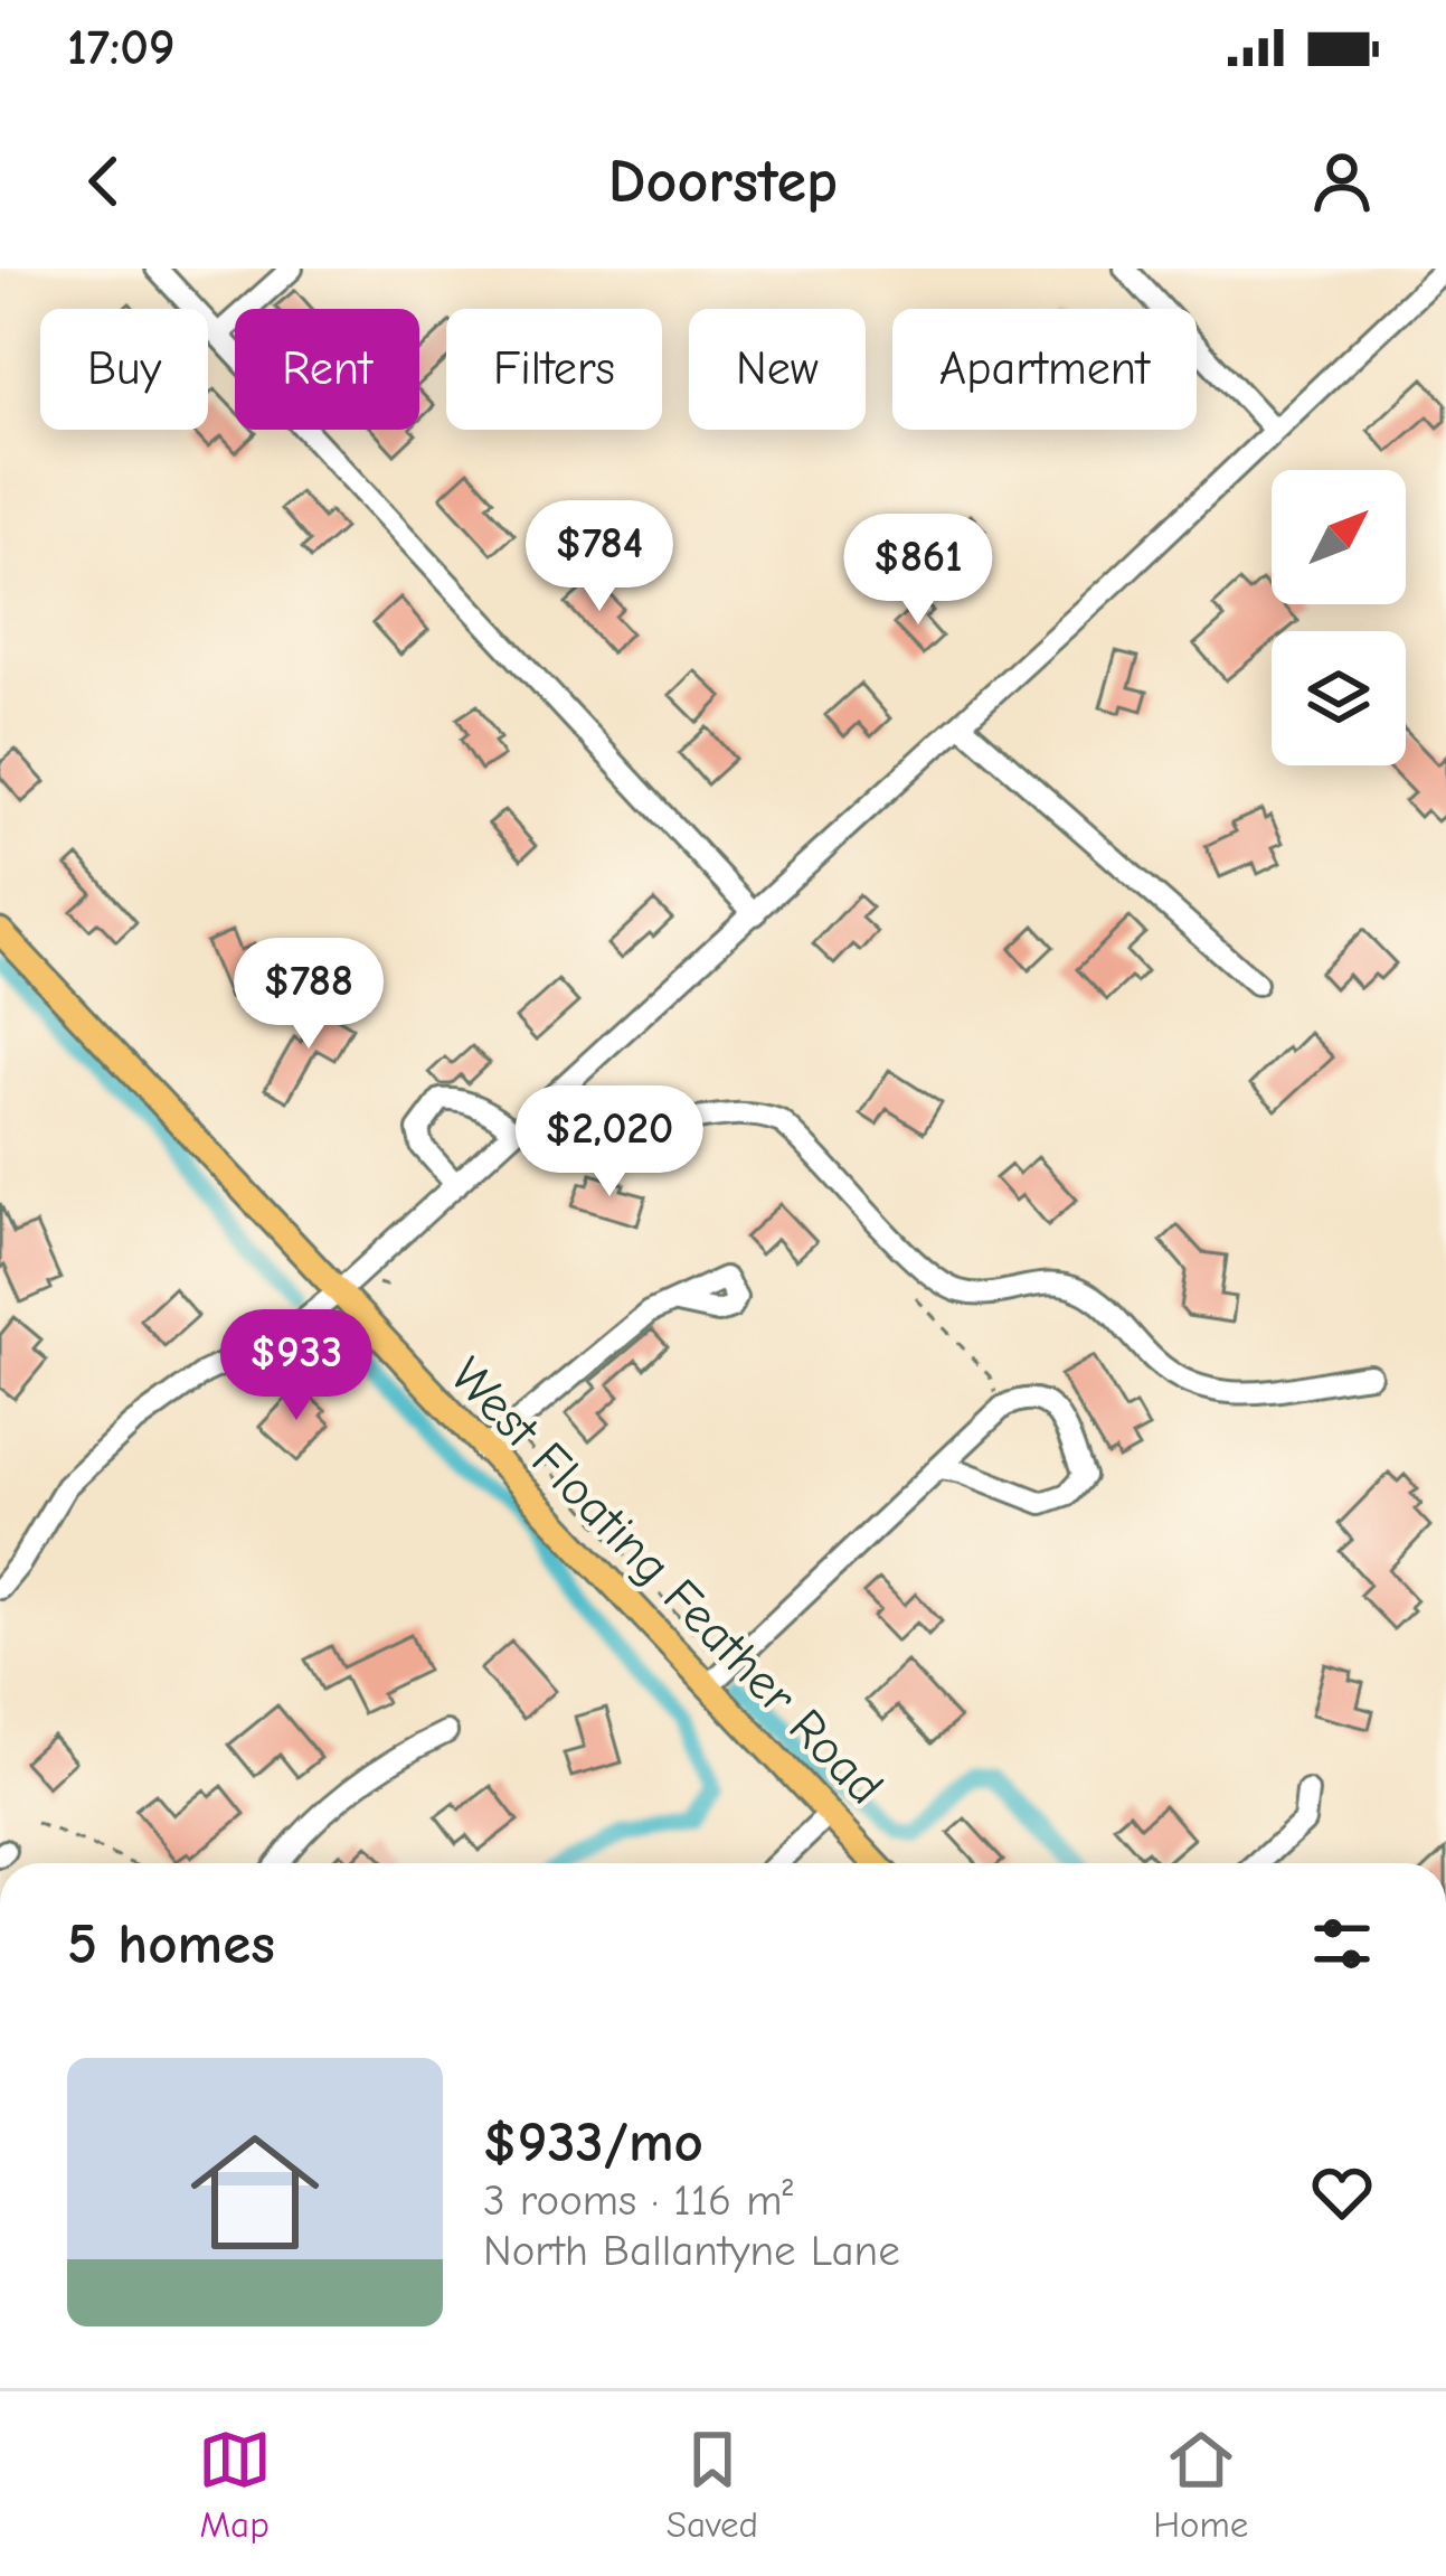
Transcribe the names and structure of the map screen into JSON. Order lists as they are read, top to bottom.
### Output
{
  "streets": {
    "main road": ["West Floating Feather Road"]
  },
  "north": "top right",
  "page": {
    "status": "17:09",
    "header": "Doorstep",
    "chip": [
      "Buy",
      "Rent",
      "Filters",
      "New",
      "Apartment"
    ],
    "price": [
      "$784",
      "$861",
      "$788",
      "$2,020",
      "$933"
    ],
    "heading": "5 homes",
    "list": [
      {
        "name": "$933/mo",
        "note": "3 rooms · 116 m² · North Ballantyne Lane"
      }
    ],
    "tabs": ["Map", "Saved", "Home"]
  }
}
